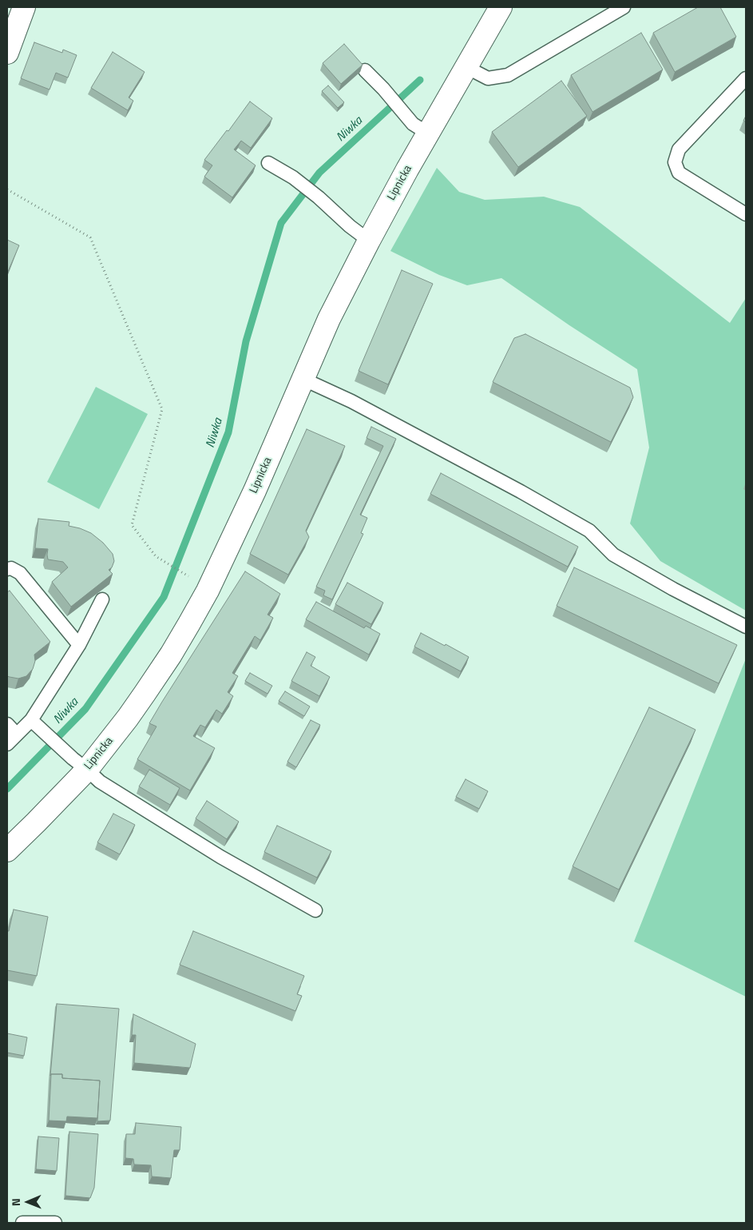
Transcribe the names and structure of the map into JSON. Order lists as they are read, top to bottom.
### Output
{
  "streets": {
    "street": ["Lipnicka"]
  },
  "water": ["Niwka"],
  "north": "left"
}
